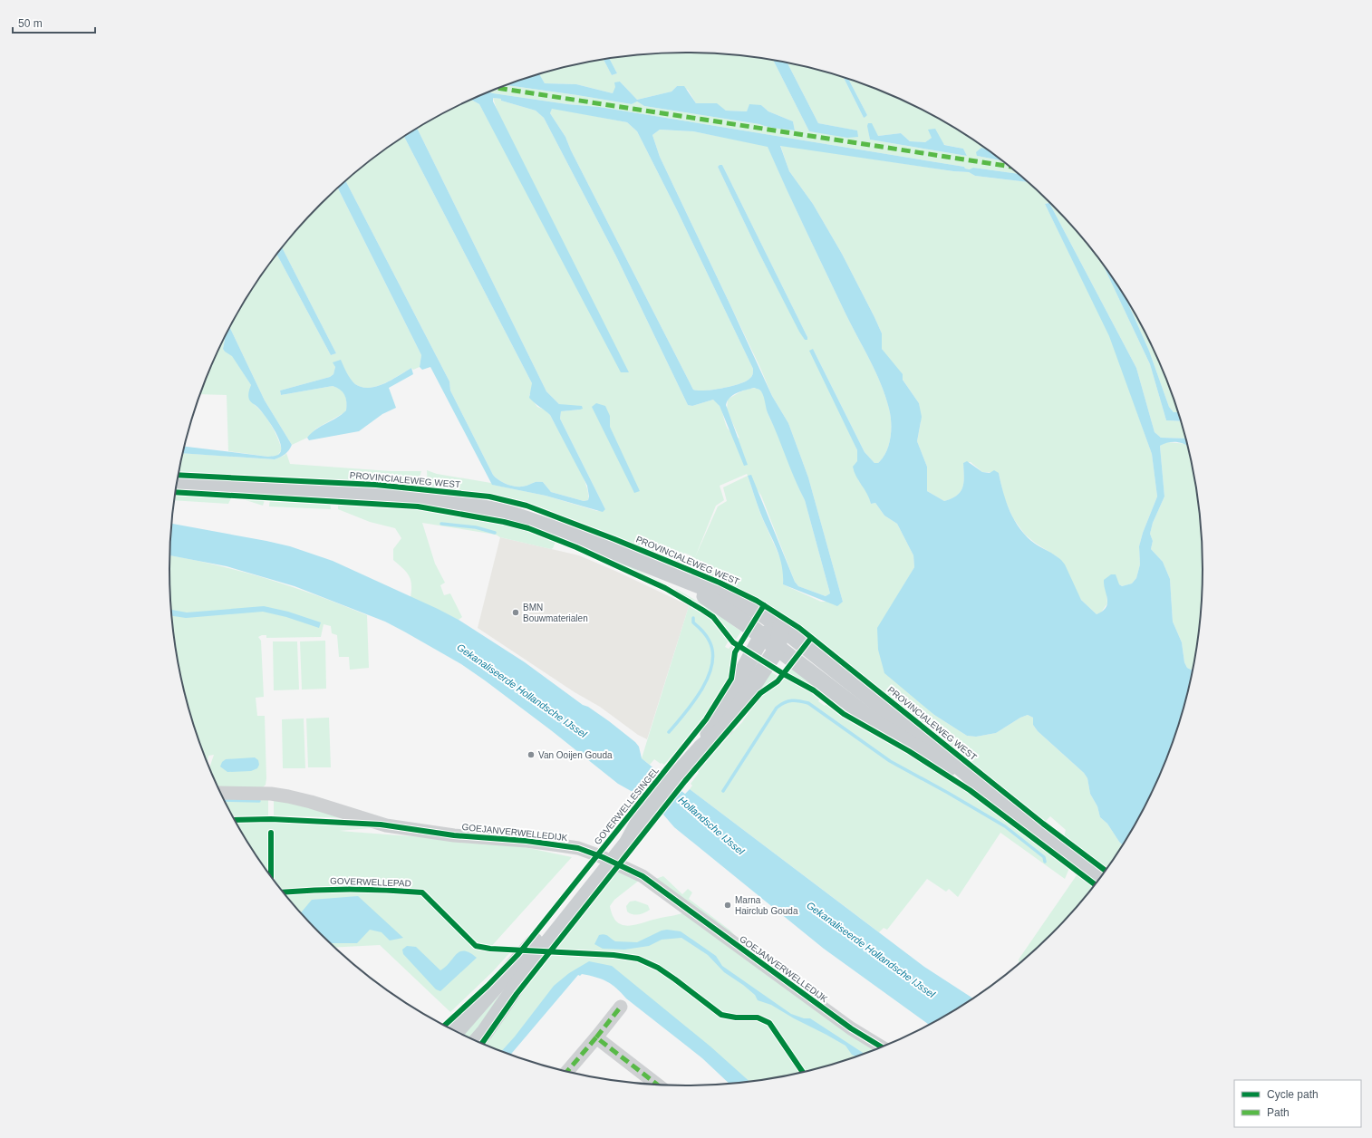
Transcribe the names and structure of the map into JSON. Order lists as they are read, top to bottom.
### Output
{
  "streets": {
    "main road": ["PROVINCIALEWEG WEST", "GOVERWELLESINGEL"],
    "street": ["GOEJANVERWELLEDIJK"],
    "cycle path": ["GOVERWELLEPAD"]
  },
  "crossings": [
    ["PROVINCIALEWEG WEST", "GOVERWELLESINGEL"],
    ["GOVERWELLESINGEL", "GOEJANVERWELLEDIJK"]
  ],
  "water": ["Gekanaliseerde Hollandsche IJssel", "Hollandsche IJssel"],
  "places": ["BMN Bouwmaterialen", "Van Ooijen Gouda", "Marna Hairclub Gouda"],
  "legend": ["Cycle path", "Path"],
  "scale_bar": "50 m"
}
